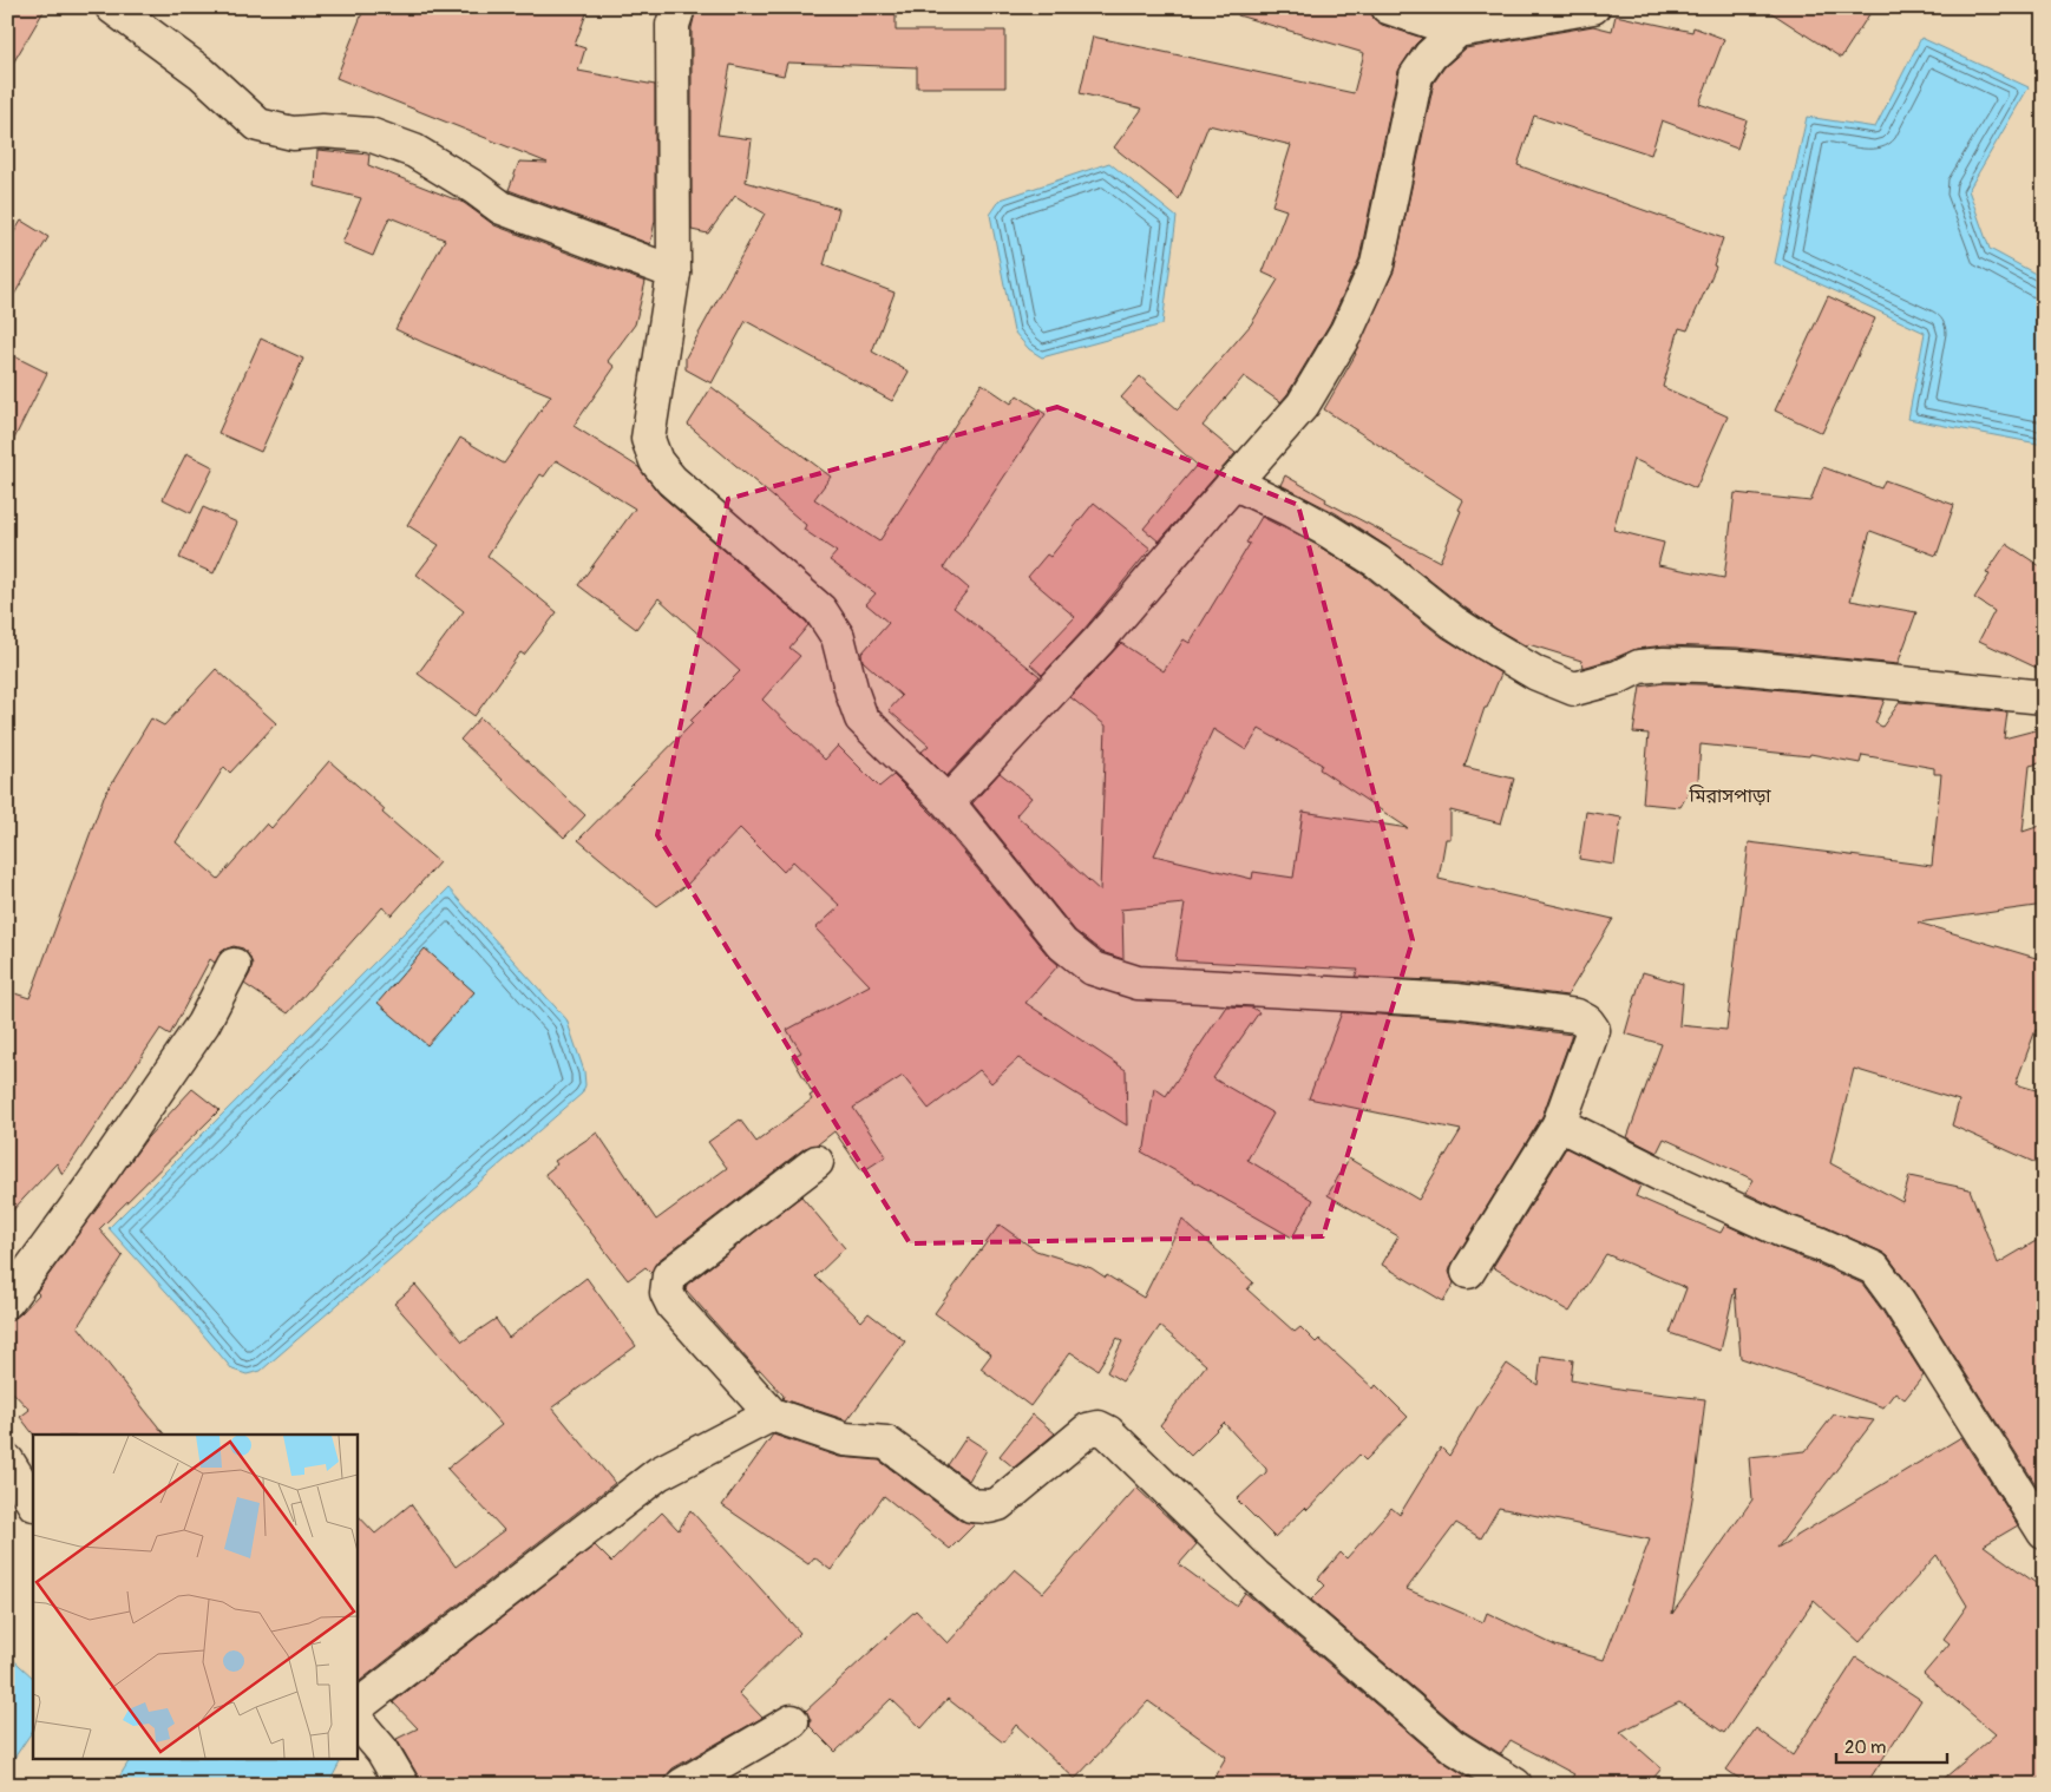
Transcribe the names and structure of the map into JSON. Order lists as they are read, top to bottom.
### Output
{
  "districts": ["মিরাসপাড়া"],
  "scale_bar": "20 m"
}
